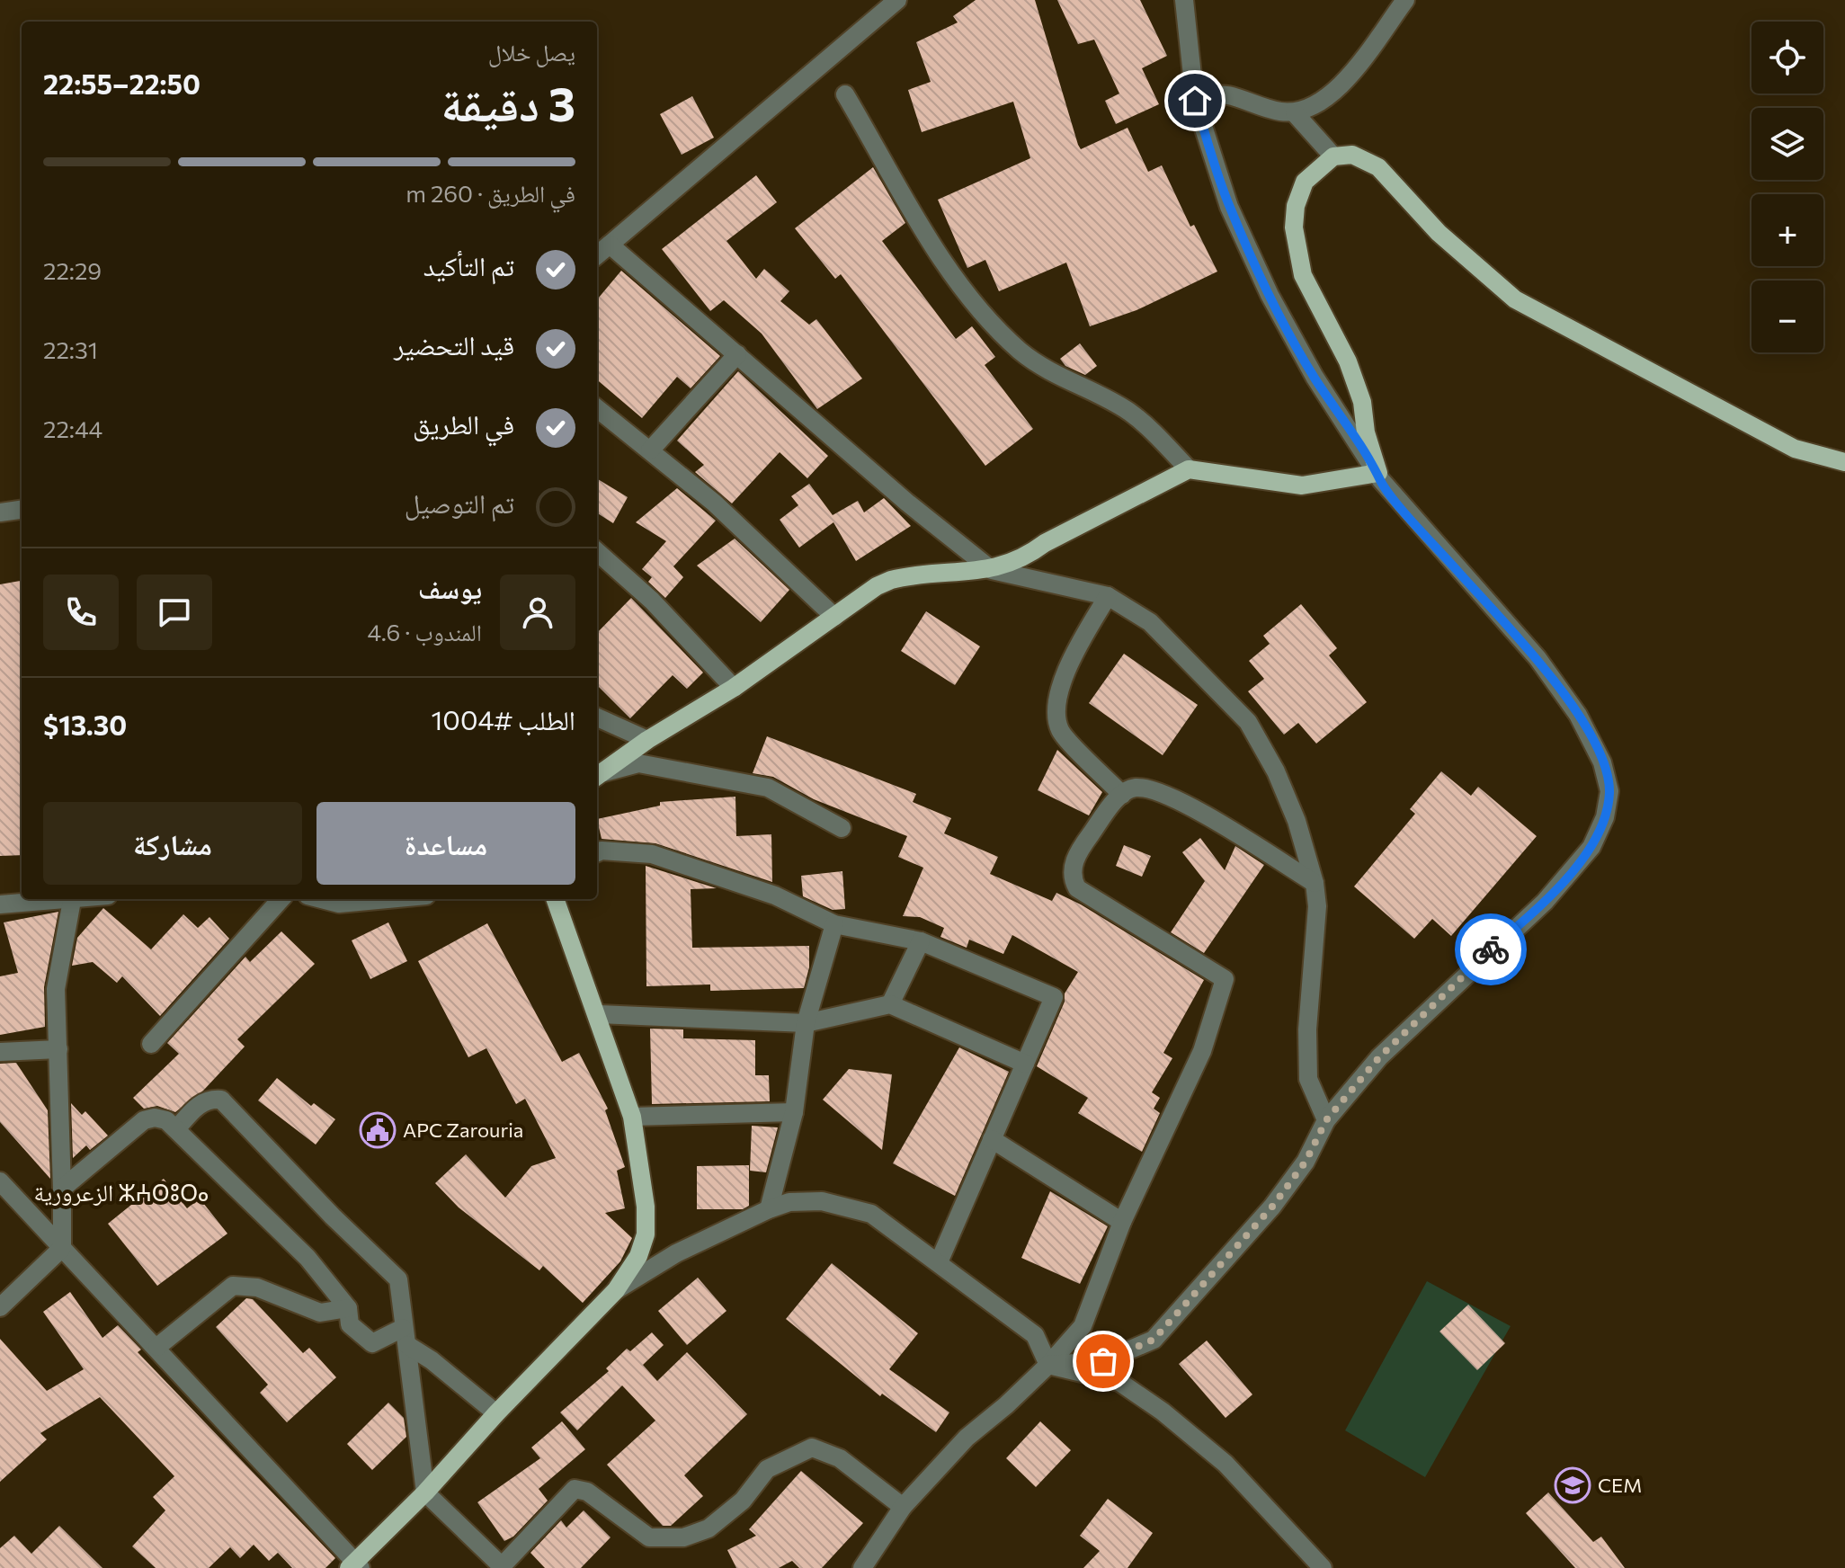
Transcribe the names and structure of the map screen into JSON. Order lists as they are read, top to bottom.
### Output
{
  "districts": ["الزعرورية ⵣⵄⵔⵓⵔⴰ"],
  "places": {
    "public building": ["APC Zarouria"],
    "school or university": ["CEM"]
  },
  "page": {
    "map_buttons": ["+", "−"],
    "heading": ["3 دقيقة", "يصل خلال", "22:50–22:55"],
    "panel": [
      "يوسف",
      "المندوب · 4.6",
      "الطلب #1004",
      "$13.30"
    ],
    "bar": "في الطريق · 260 m",
    "list": [
      ["تم التأكيد", "22:29"],
      ["قيد التحضير", "22:31"],
      ["في الطريق", "22:44"],
      "تم التوصيل"
    ],
    "buttons": ["مساعدة", "مشاركة"]
  }
}
